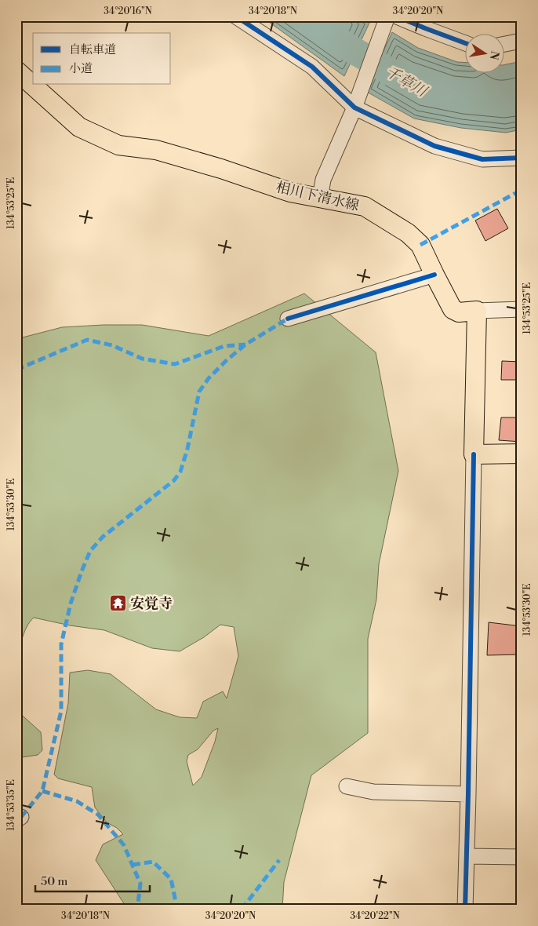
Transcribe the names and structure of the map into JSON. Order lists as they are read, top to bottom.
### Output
{
  "streets": {
    "main road": ["相川下清水線"]
  },
  "water": ["千草川"],
  "places": {
    "temple": ["安覚寺"]
  },
  "legend": ["自転車道", "小道"],
  "scale_bar": "50 m",
  "north": "right",
  "coordinates": [
    "34°20'16\"N",
    "34°20'18\"N",
    "34°20'20\"N",
    "134°53'25\"E",
    "134°53'30\"E",
    "134°53'35\"E",
    "34°20'22\"N"
  ]
}
